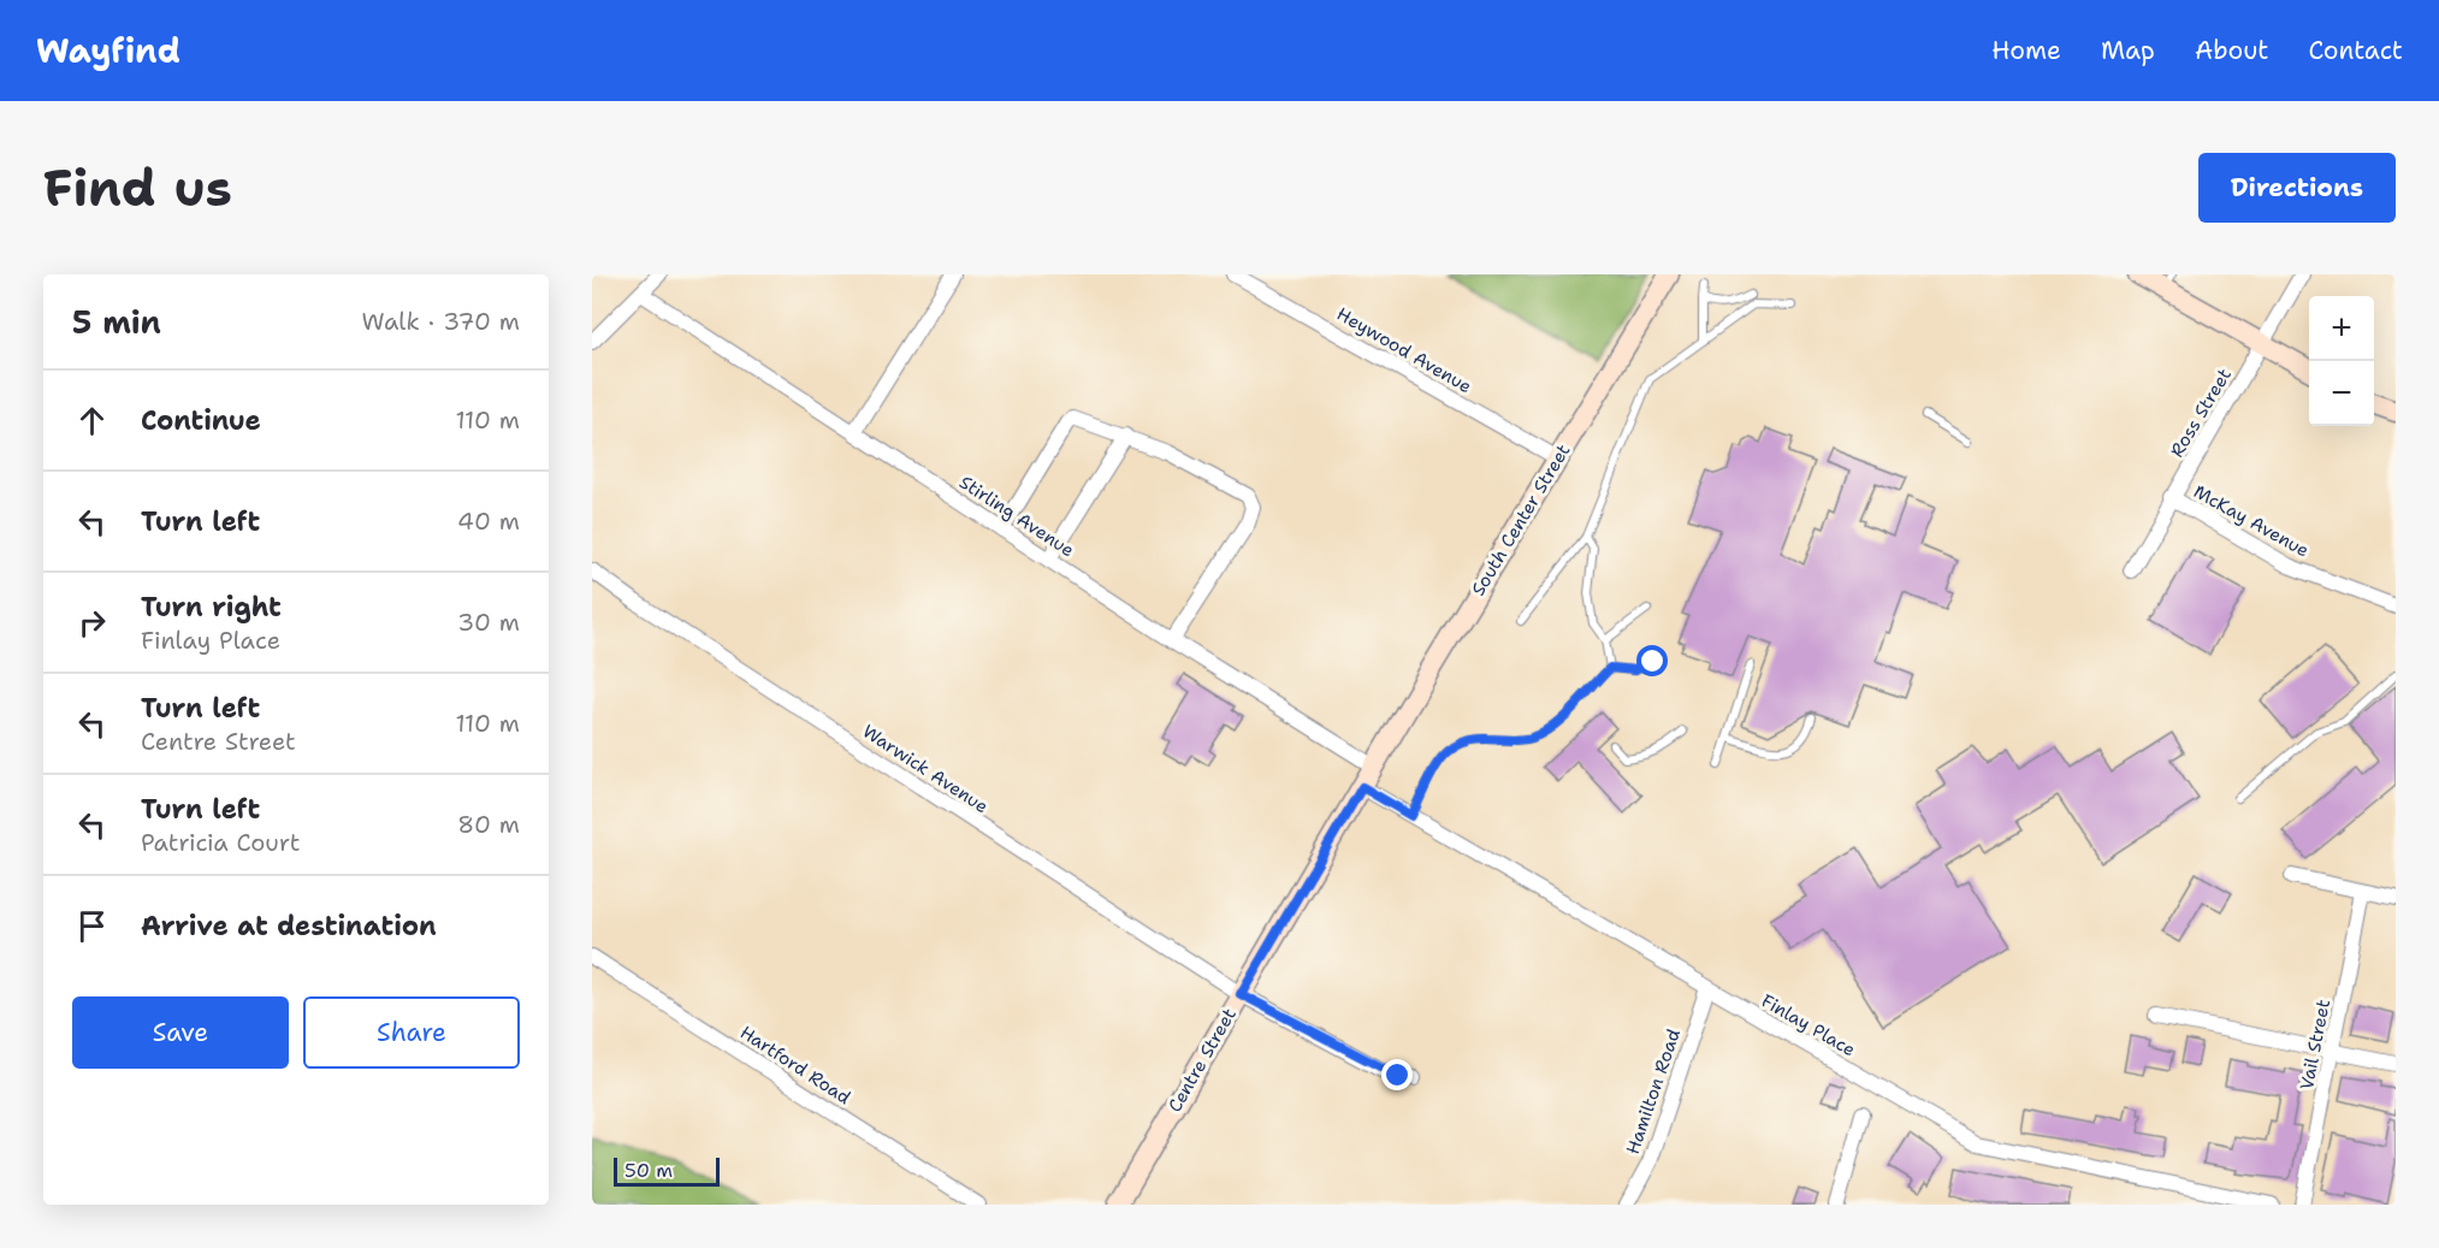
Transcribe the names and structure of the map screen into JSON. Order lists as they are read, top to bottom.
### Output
{
  "streets": {
    "main road": ["South Center Street", "Centre Street"],
    "street": [
      "Heywood Avenue",
      "Ross Street",
      "Stirling Avenue",
      "McKay Avenue",
      "Warwick Avenue",
      "Finlay Place",
      "Vail Street",
      "Hartford Road",
      "Hamilton Road"
    ]
  },
  "crossings": [
    ["Heywood Avenue", "South Center Street"],
    ["Ross Street", "McKay Avenue"],
    ["Stirling Avenue", "South Center Street"],
    ["Stirling Avenue", "Centre Street"],
    ["South Center Street", "Centre Street"],
    ["Warwick Avenue", "Centre Street"],
    ["Finlay Place", "Centre Street"],
    ["Finlay Place", "Hamilton Road"]
  ],
  "scale_bar": "50 m",
  "page": {
    "header": "Wayfind",
    "nav": [
      "Home",
      "Map",
      "About",
      "Contact"
    ],
    "buttons": [
      "Directions",
      ["Save", "Share"]
    ],
    "title": "Find us",
    "heading": ["5 min", "Walk · 370 m"],
    "map_buttons": ["+", "−"],
    "list": [
      ["Continue", "110 m"],
      ["Turn left", "40 m"],
      ["Turn right", "Finlay Place", "30 m"],
      ["Turn left", "Centre Street", "110 m"],
      ["Turn left", "Patricia Court", "80 m"],
      "Arrive at destination"
    ],
    "scale": "50 m"
  }
}
